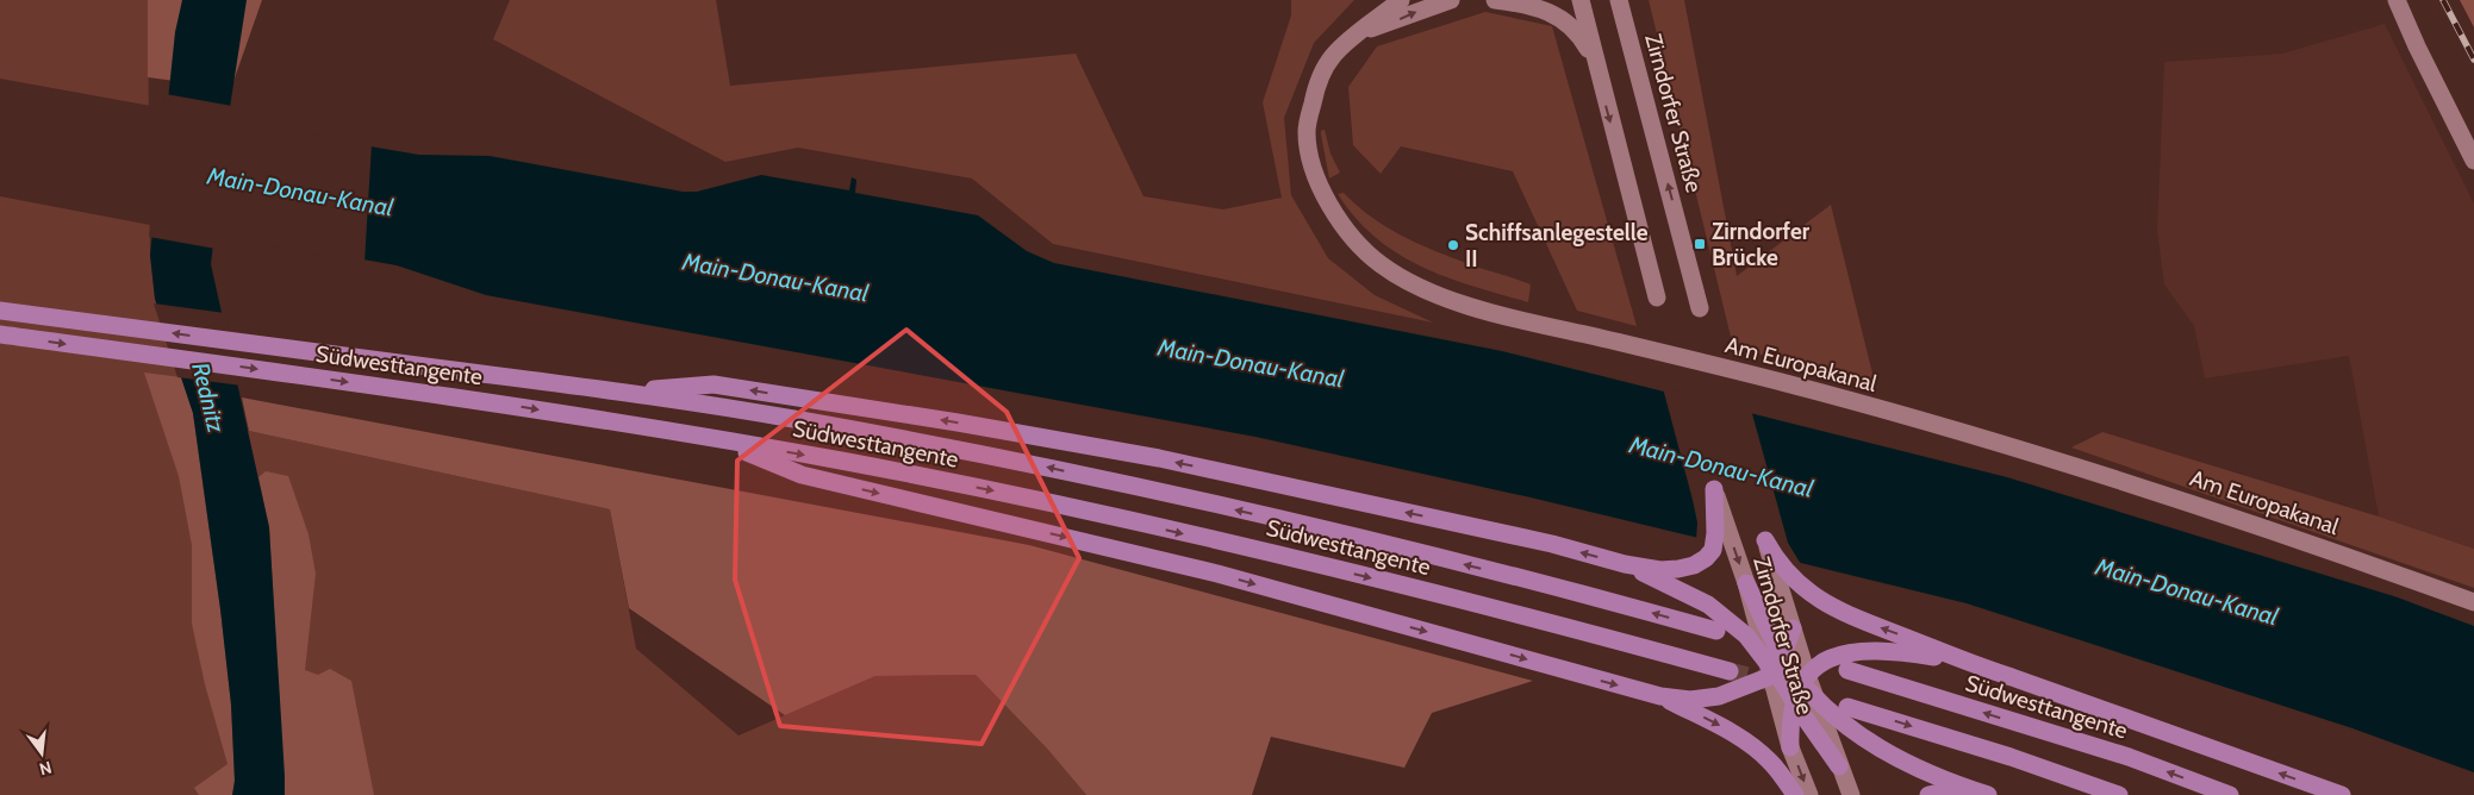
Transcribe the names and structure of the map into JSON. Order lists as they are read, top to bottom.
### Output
{
  "streets": {
    "highway": ["Südwesttangente"],
    "main road": ["Zirndorfer Straße", "Am Europakanal"]
  },
  "water": ["Main-Donau-Kanal", "Rednitz"],
  "places": {
    "transit": ["Zirndorfer Brücke"],
    "other": ["Schiffsanlegestelle II"]
  },
  "north": "bottom"
}
